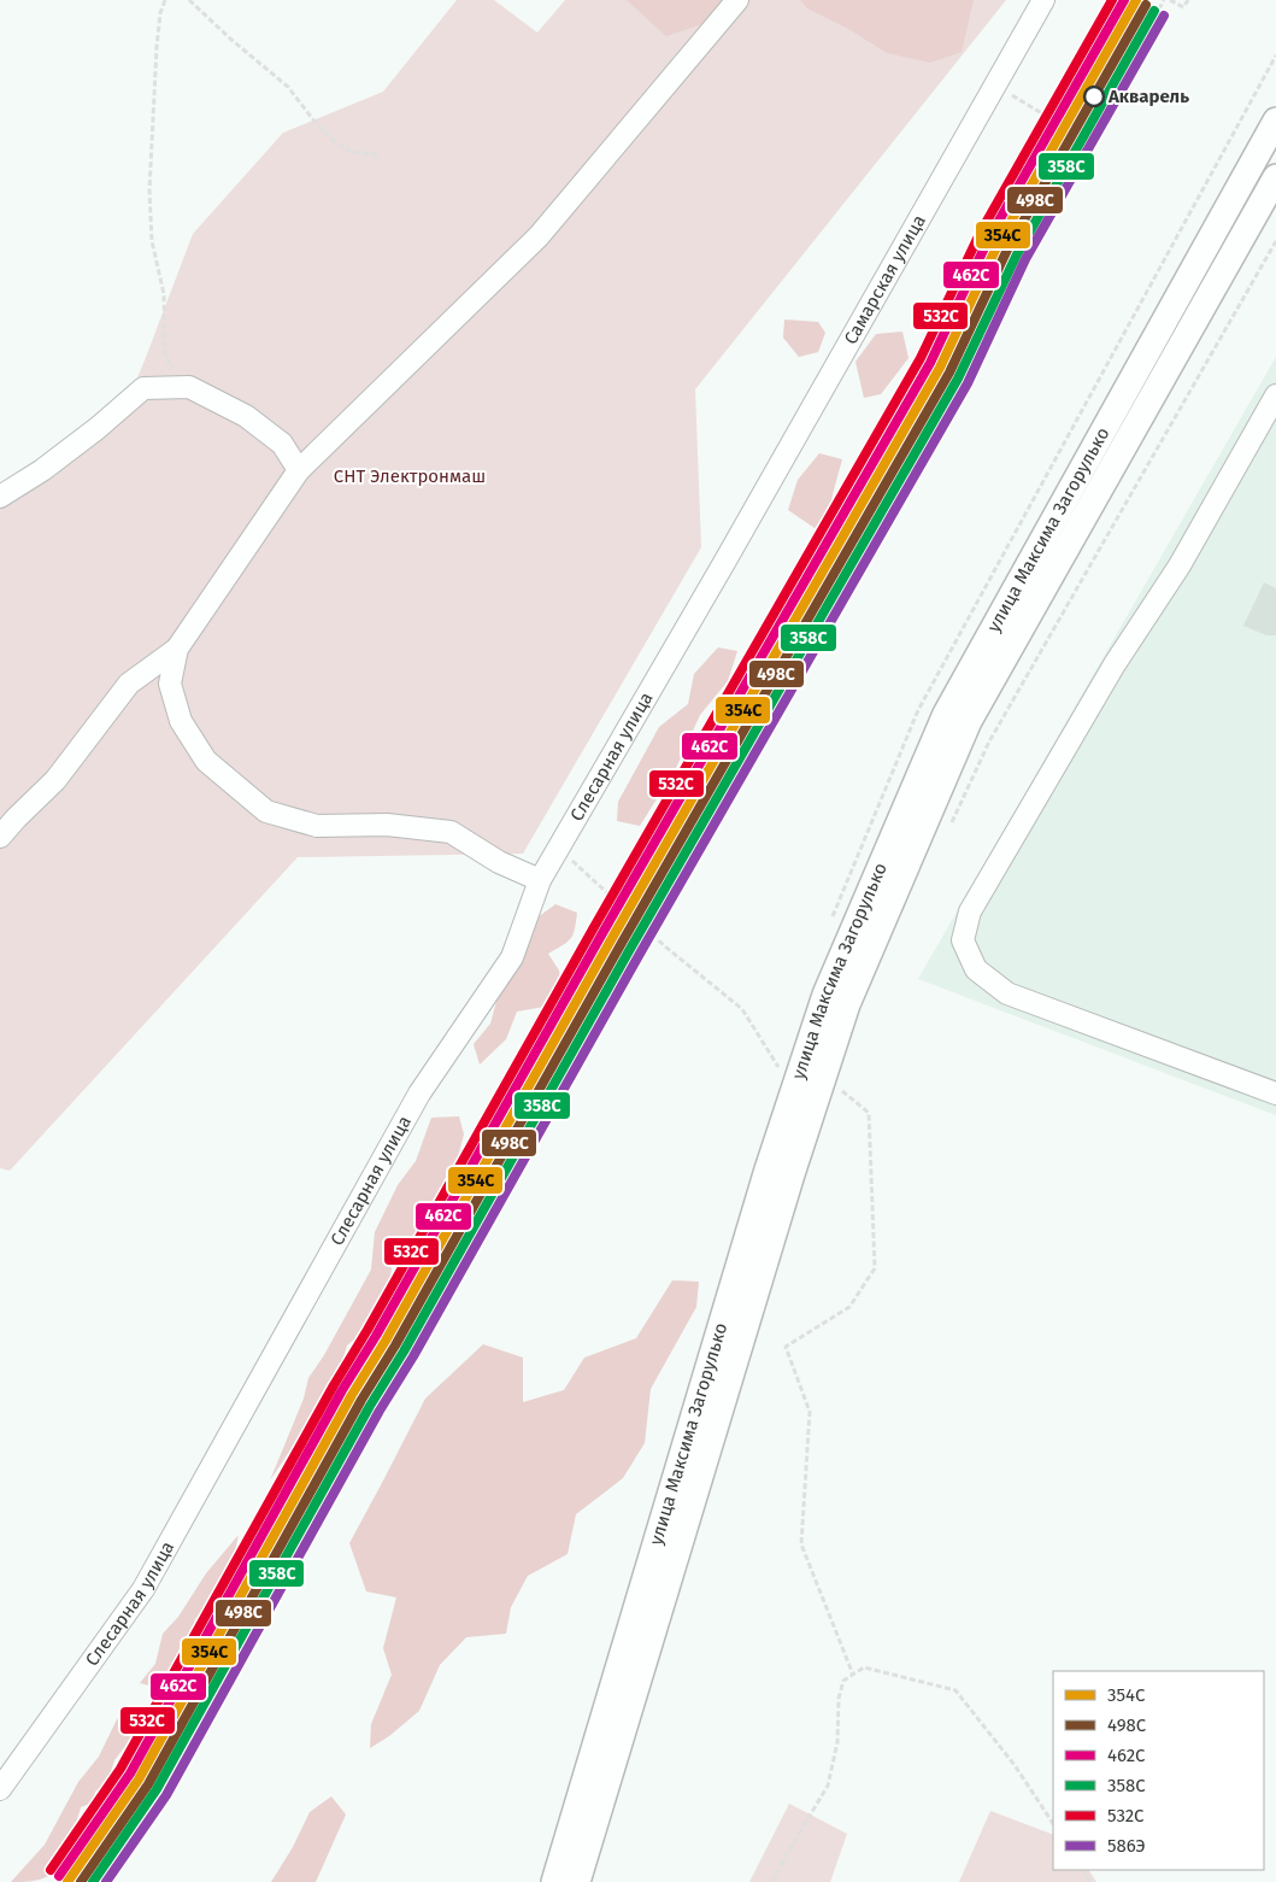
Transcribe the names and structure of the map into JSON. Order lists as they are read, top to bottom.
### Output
{
  "streets": {
    "main road": ["улица Максима Загорулько"],
    "street": ["Самарская улица", "Слесарная улица"]
  },
  "crossings": [
    ["Самарская улица", "Слесарная улица"]
  ],
  "parks": ["СНТ Электронмаш"],
  "places": ["Акварель"],
  "lines": [
    "transit line 354С",
    "transit line 462С",
    "transit line 532С",
    "transit line 498С",
    "transit line 358С",
    "transit line 586Э"
  ],
  "legend": [
    "354С",
    "498С",
    "462С",
    "358С",
    "532С",
    "586Э"
  ]
}
